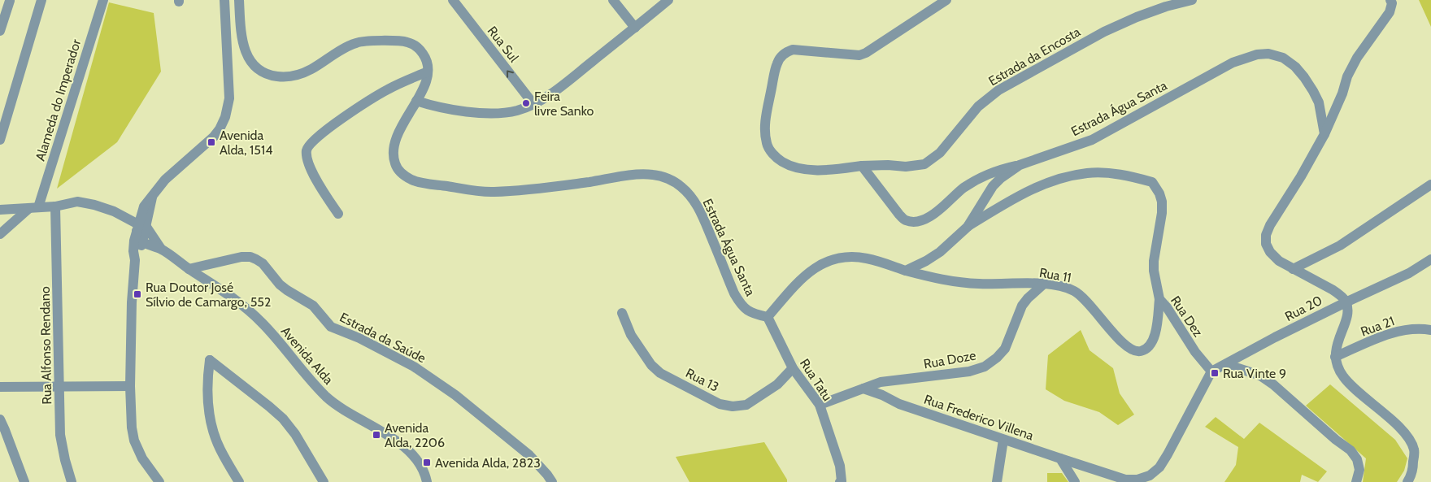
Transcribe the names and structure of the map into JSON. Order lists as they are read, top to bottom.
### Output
{
  "streets": {
    "street": [
      "Rua Sul",
      "Estrada da Encosta",
      "Alameda do Imperador",
      "Estrada Água Santa",
      "Rua 11",
      "Rua 20",
      "Rua Dez",
      "Rua 21",
      "Estrada da Saúde",
      "Rua Alfonso Rendano",
      "Avenida Alda",
      "Rua Doze",
      "Rua 13",
      "Rua Tatu",
      "Rua Frederico Villena"
    ]
  },
  "crossings": [
    ["Estrada Água Santa", "Rua 11"],
    ["Estrada Água Santa", "Rua Dez"],
    ["Estrada Água Santa", "Rua Tatu"],
    ["Rua 11", "Rua Dez"],
    ["Rua 11", "Rua Doze"],
    ["Rua 20", "Rua Dez"],
    ["Estrada da Saúde", "Avenida Alda"],
    ["Rua Doze", "Rua Tatu"],
    ["Rua Doze", "Rua Frederico Villena"],
    ["Rua 13", "Rua Tatu"]
  ],
  "one_way": ["Rua Sul"],
  "places": {
    "other": ["Feira livre Sanko"],
    "transit": [
      "Avenida Alda, 1514",
      "Rua Doutor José Sílvio de Camargo, 552",
      "Rua Vinte 9",
      "Avenida Alda, 2206",
      "Avenida Alda, 2823"
    ]
  }
}
